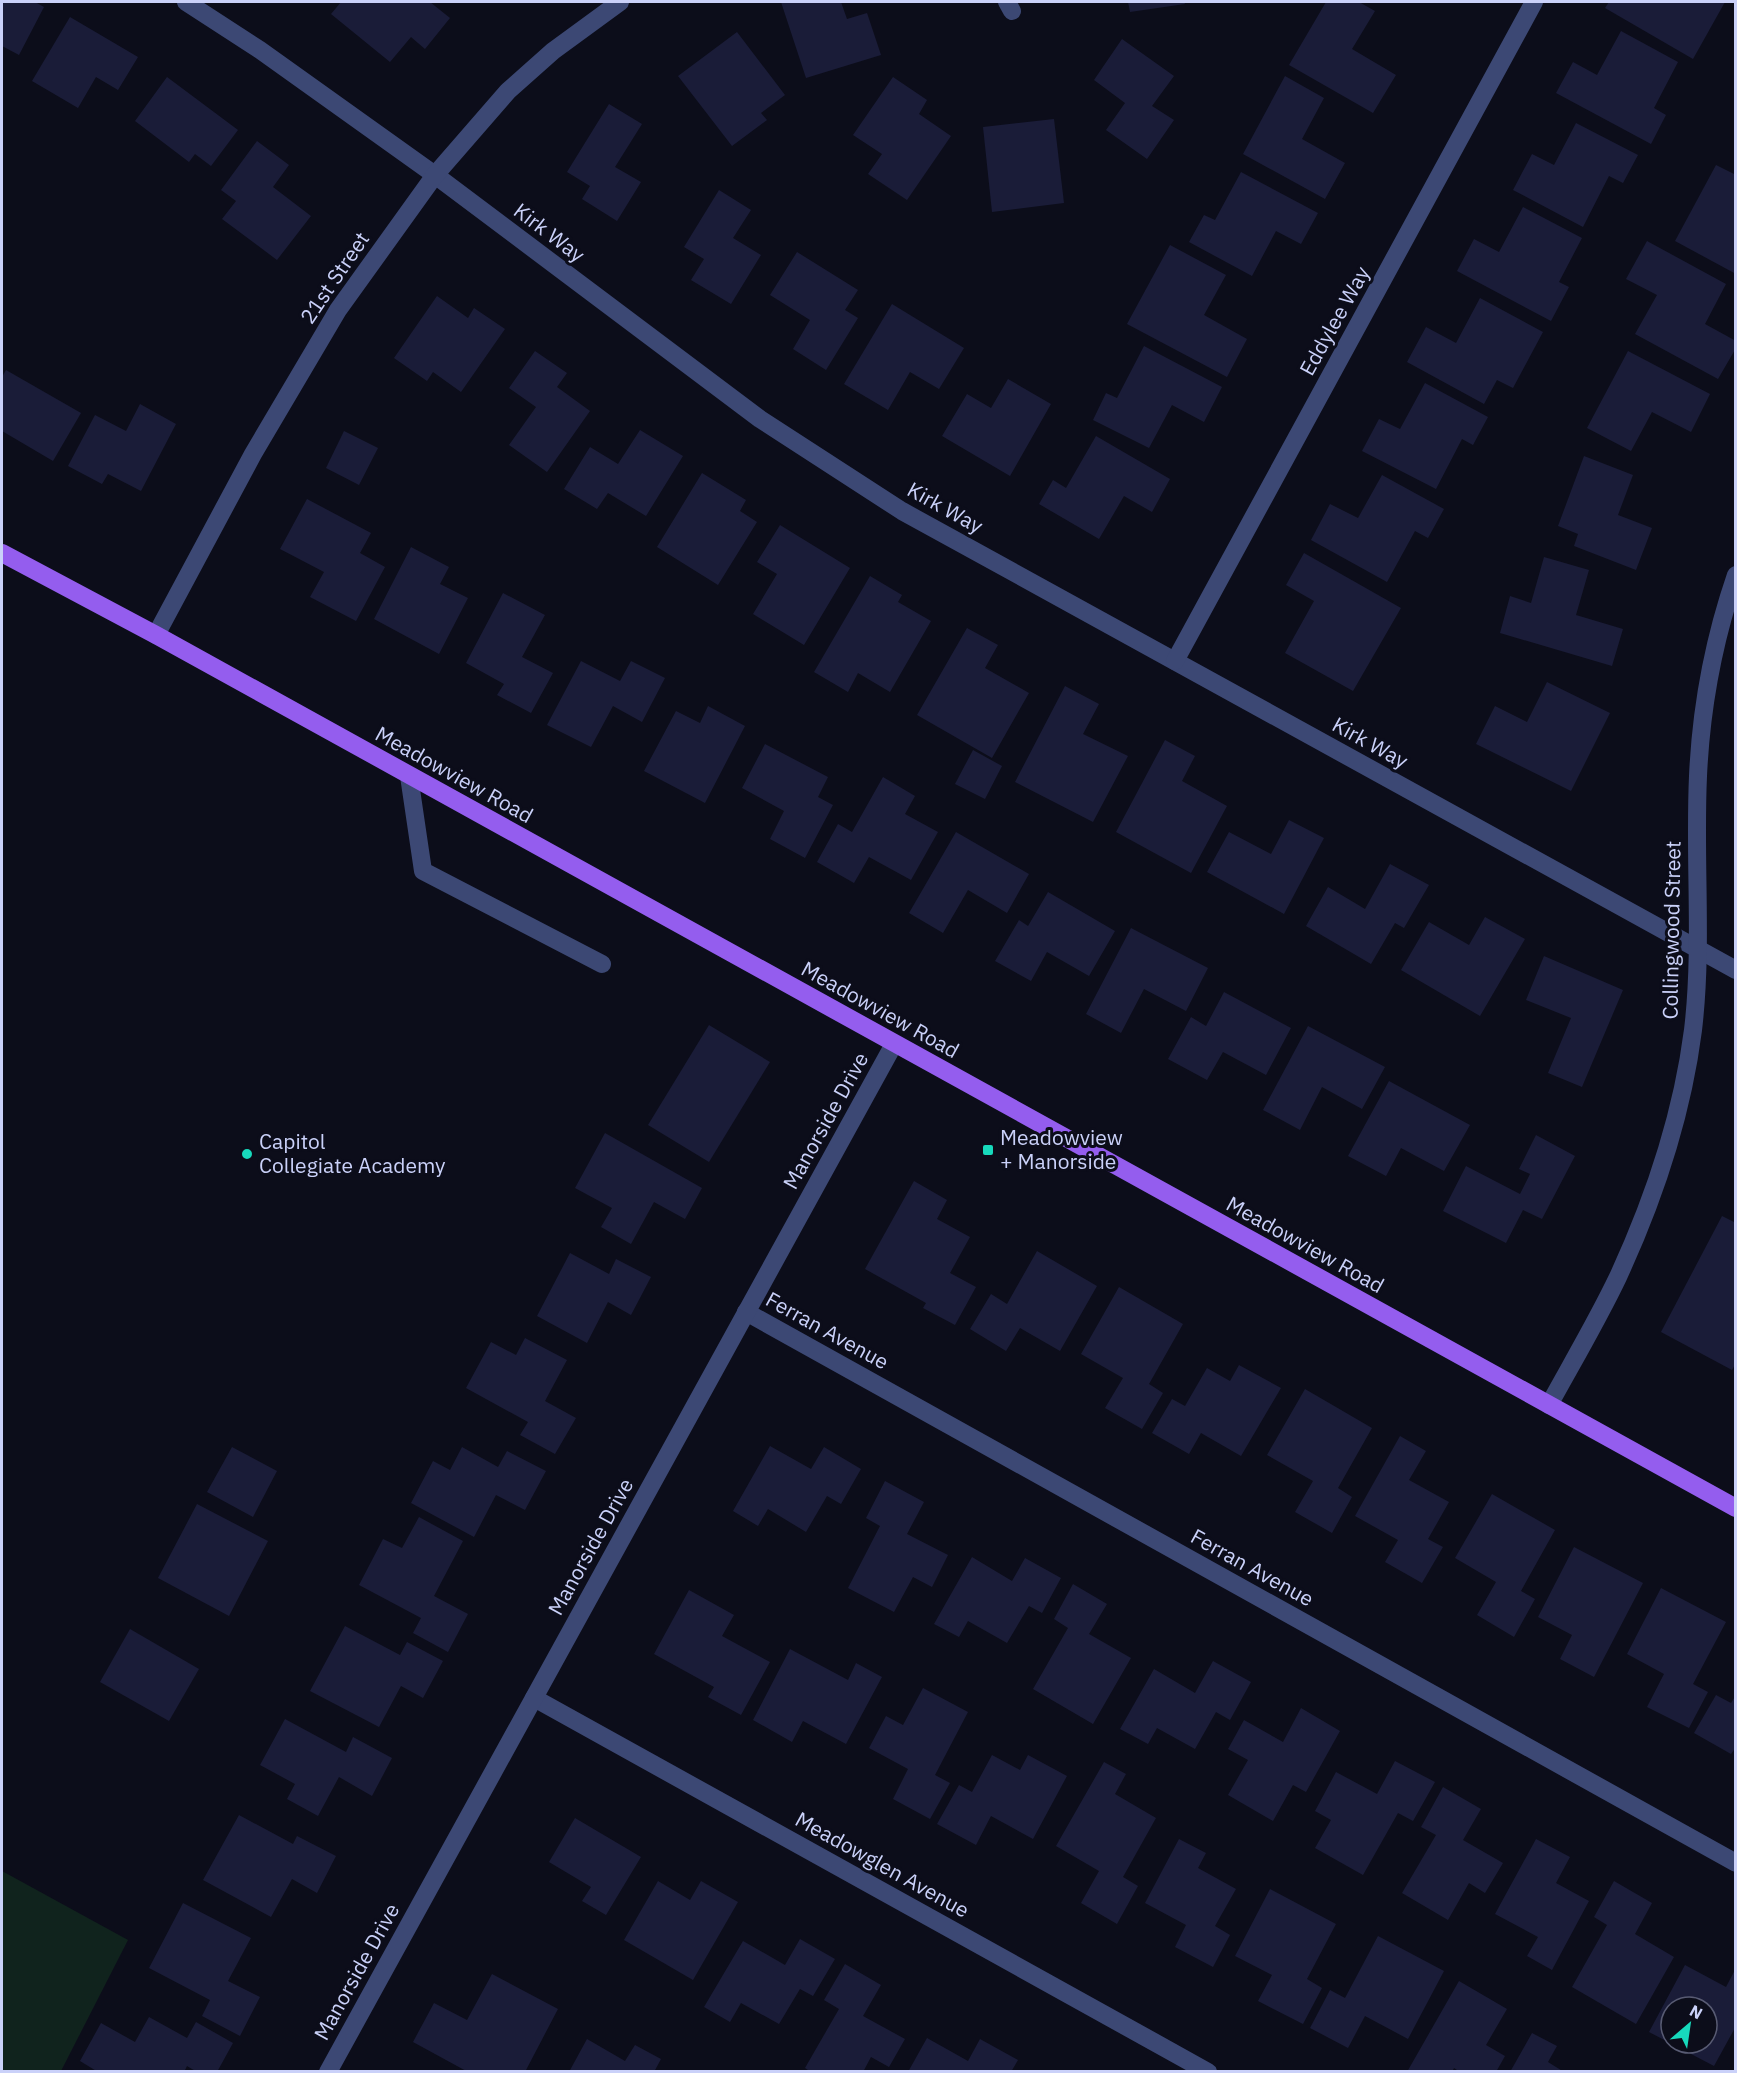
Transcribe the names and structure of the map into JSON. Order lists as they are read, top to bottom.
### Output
{
  "streets": {
    "main road": ["Meadowview Road"],
    "street": [
      "Kirk Way",
      "21st Street",
      "Eddylee Way",
      "Collingwood Street",
      "Manorside Drive",
      "Ferran Avenue",
      "Meadowglen Avenue"
    ]
  },
  "crossings": [
    ["Kirk Way", "21st Street"],
    ["Kirk Way", "Eddylee Way"],
    ["Kirk Way", "Collingwood Street"],
    ["21st Street", "Meadowview Road"],
    ["Meadowview Road", "Collingwood Street"],
    ["Meadowview Road", "Manorside Drive"],
    ["Manorside Drive", "Ferran Avenue"],
    ["Manorside Drive", "Meadowglen Avenue"]
  ],
  "places": {
    "transit": ["Meadowview + Manorside"],
    "other": ["Capitol Collegiate Academy"]
  },
  "north": "top right"
}
